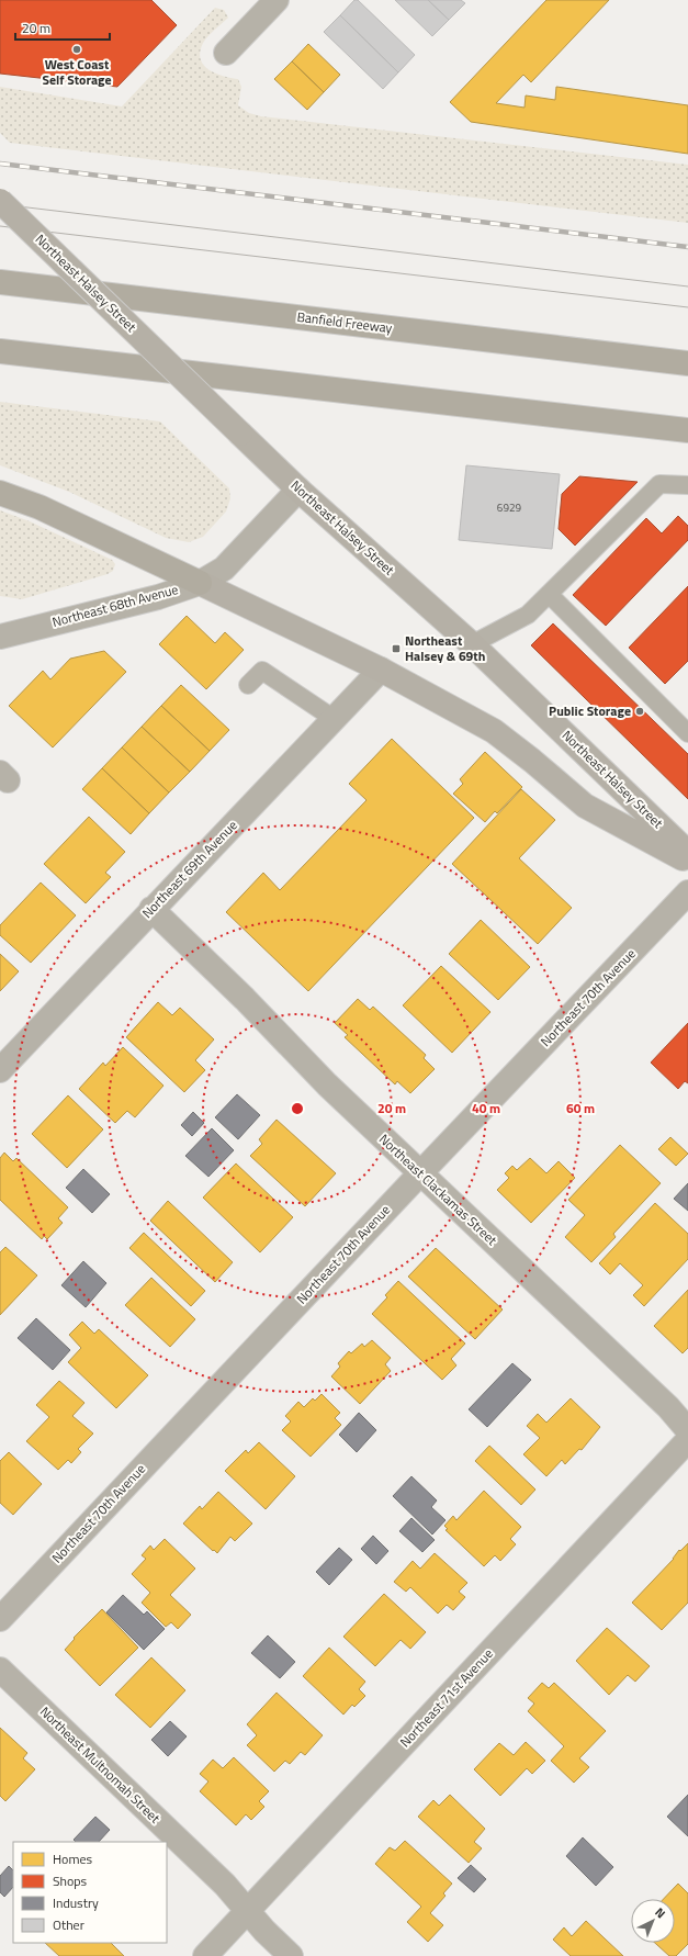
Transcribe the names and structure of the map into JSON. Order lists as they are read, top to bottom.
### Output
{
  "streets": {
    "highway": ["Banfield Freeway"],
    "main road": ["Northeast Halsey Street"],
    "street": [
      "Northeast 68th Avenue",
      "Northeast 69th Avenue",
      "Northeast 70th Avenue",
      "Northeast Clackamas Street",
      "Northeast 71st Avenue",
      "Northeast Multnomah Street"
    ]
  },
  "crossings": [
    ["Northeast Halsey Street", "Northeast 68th Avenue"],
    ["Northeast 69th Avenue", "Northeast Clackamas Street"],
    ["Northeast 70th Avenue", "Northeast Clackamas Street"],
    ["Northeast 71st Avenue", "Northeast Multnomah Street"]
  ],
  "places": {
    "other": ["West Coast Self Storage", "Public Storage"],
    "transit": ["Northeast Halsey & 69th"]
  },
  "house_numbers": ["6929"],
  "legend": [
    "Homes",
    "Shops",
    "Industry",
    "Other"
  ],
  "scale_bar": "20 m",
  "north": "top right",
  "rings": ["20 m", "40 m", "60 m"]
}
